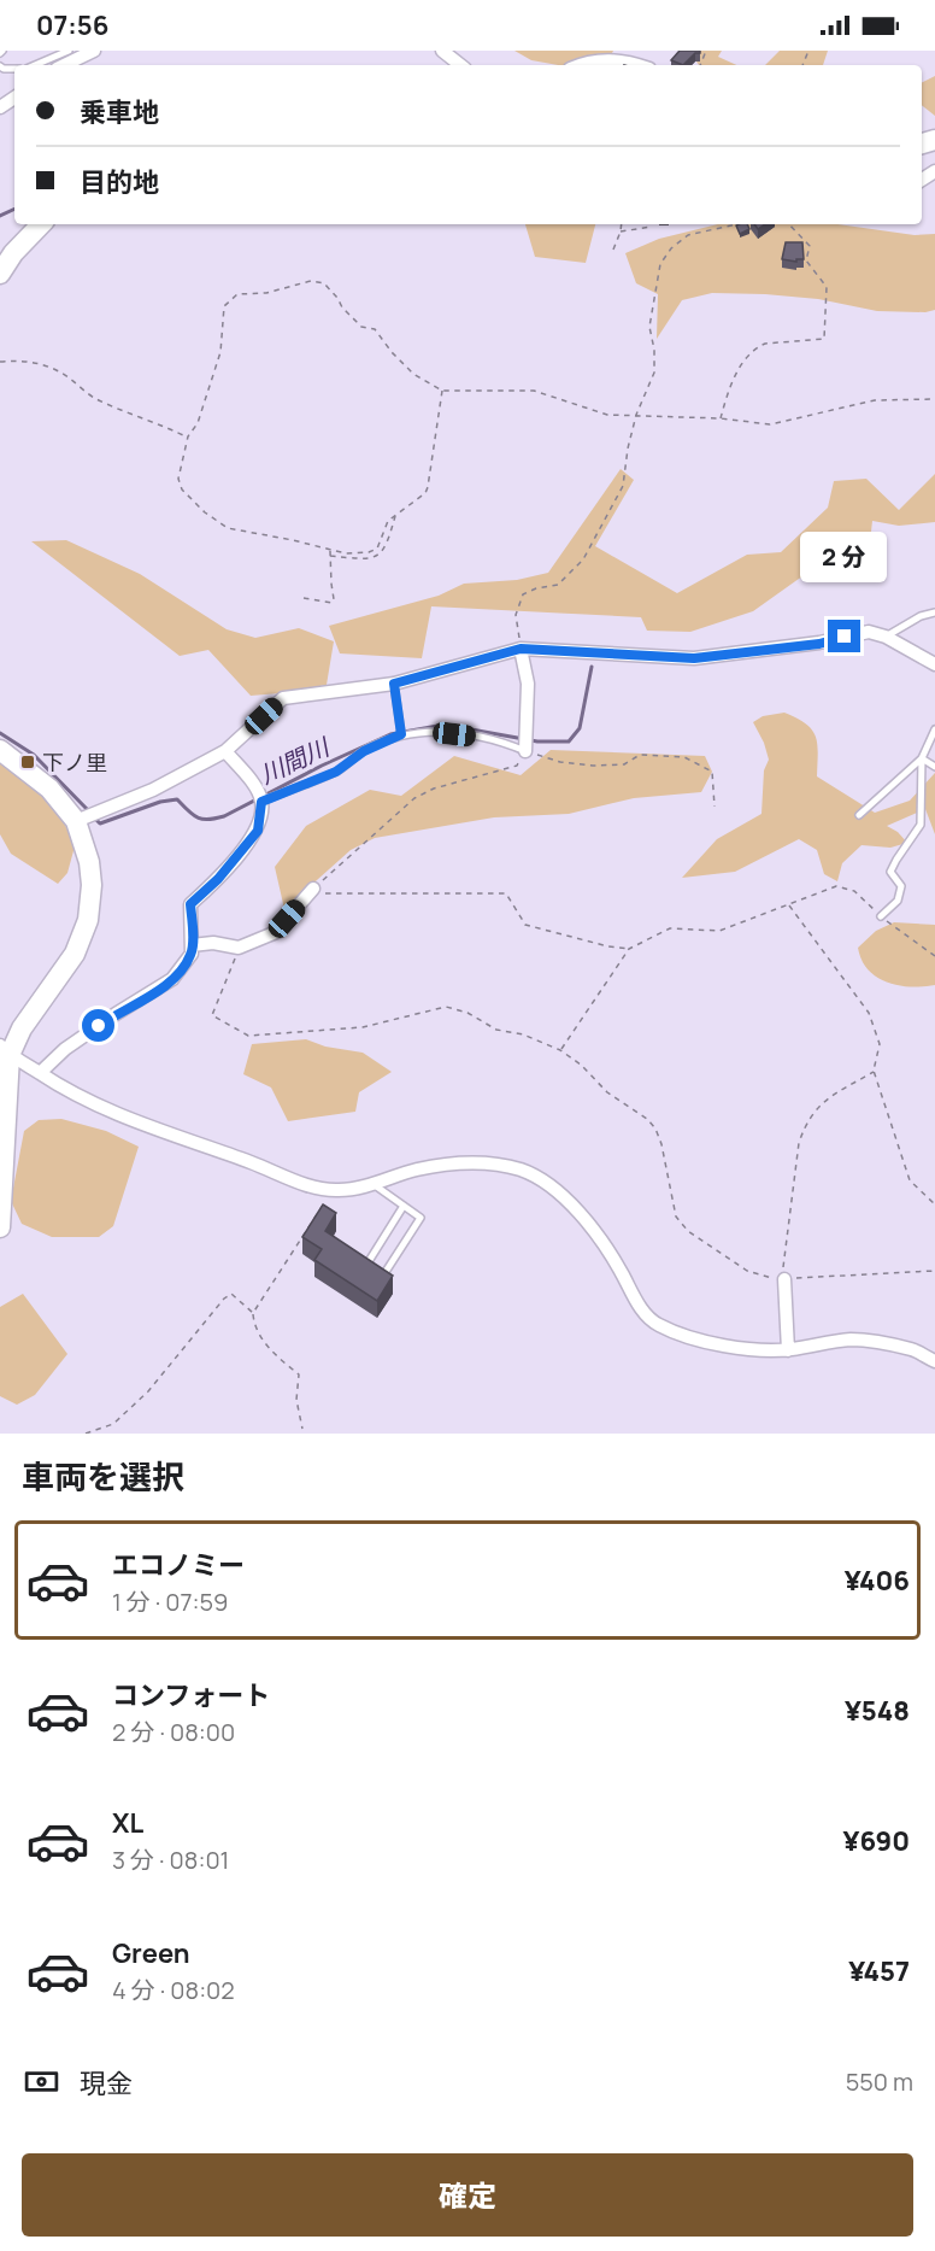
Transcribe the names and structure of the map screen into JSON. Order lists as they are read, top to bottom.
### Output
{
  "water": ["川間川"],
  "places": {
    "transit": ["下ノ里"]
  },
  "page": {
    "status": "07:56",
    "banner": ["乗車地", "目的地"],
    "bubble": "2 分",
    "heading": "車両を選択",
    "list": [
      {
        "name": "エコノミー",
        "note": "1 分 · 07:59",
        "value": "¥406"
      },
      {
        "name": "コンフォート",
        "note": "2 分 · 08:00",
        "value": "¥548"
      },
      {
        "name": "XL",
        "note": "3 分 · 08:01",
        "value": "¥690"
      },
      {
        "name": "Green",
        "note": "4 分 · 08:02",
        "value": "¥457"
      }
    ],
    "pay": ["現金", "550 m"],
    "buttons": "確定"
  }
}
